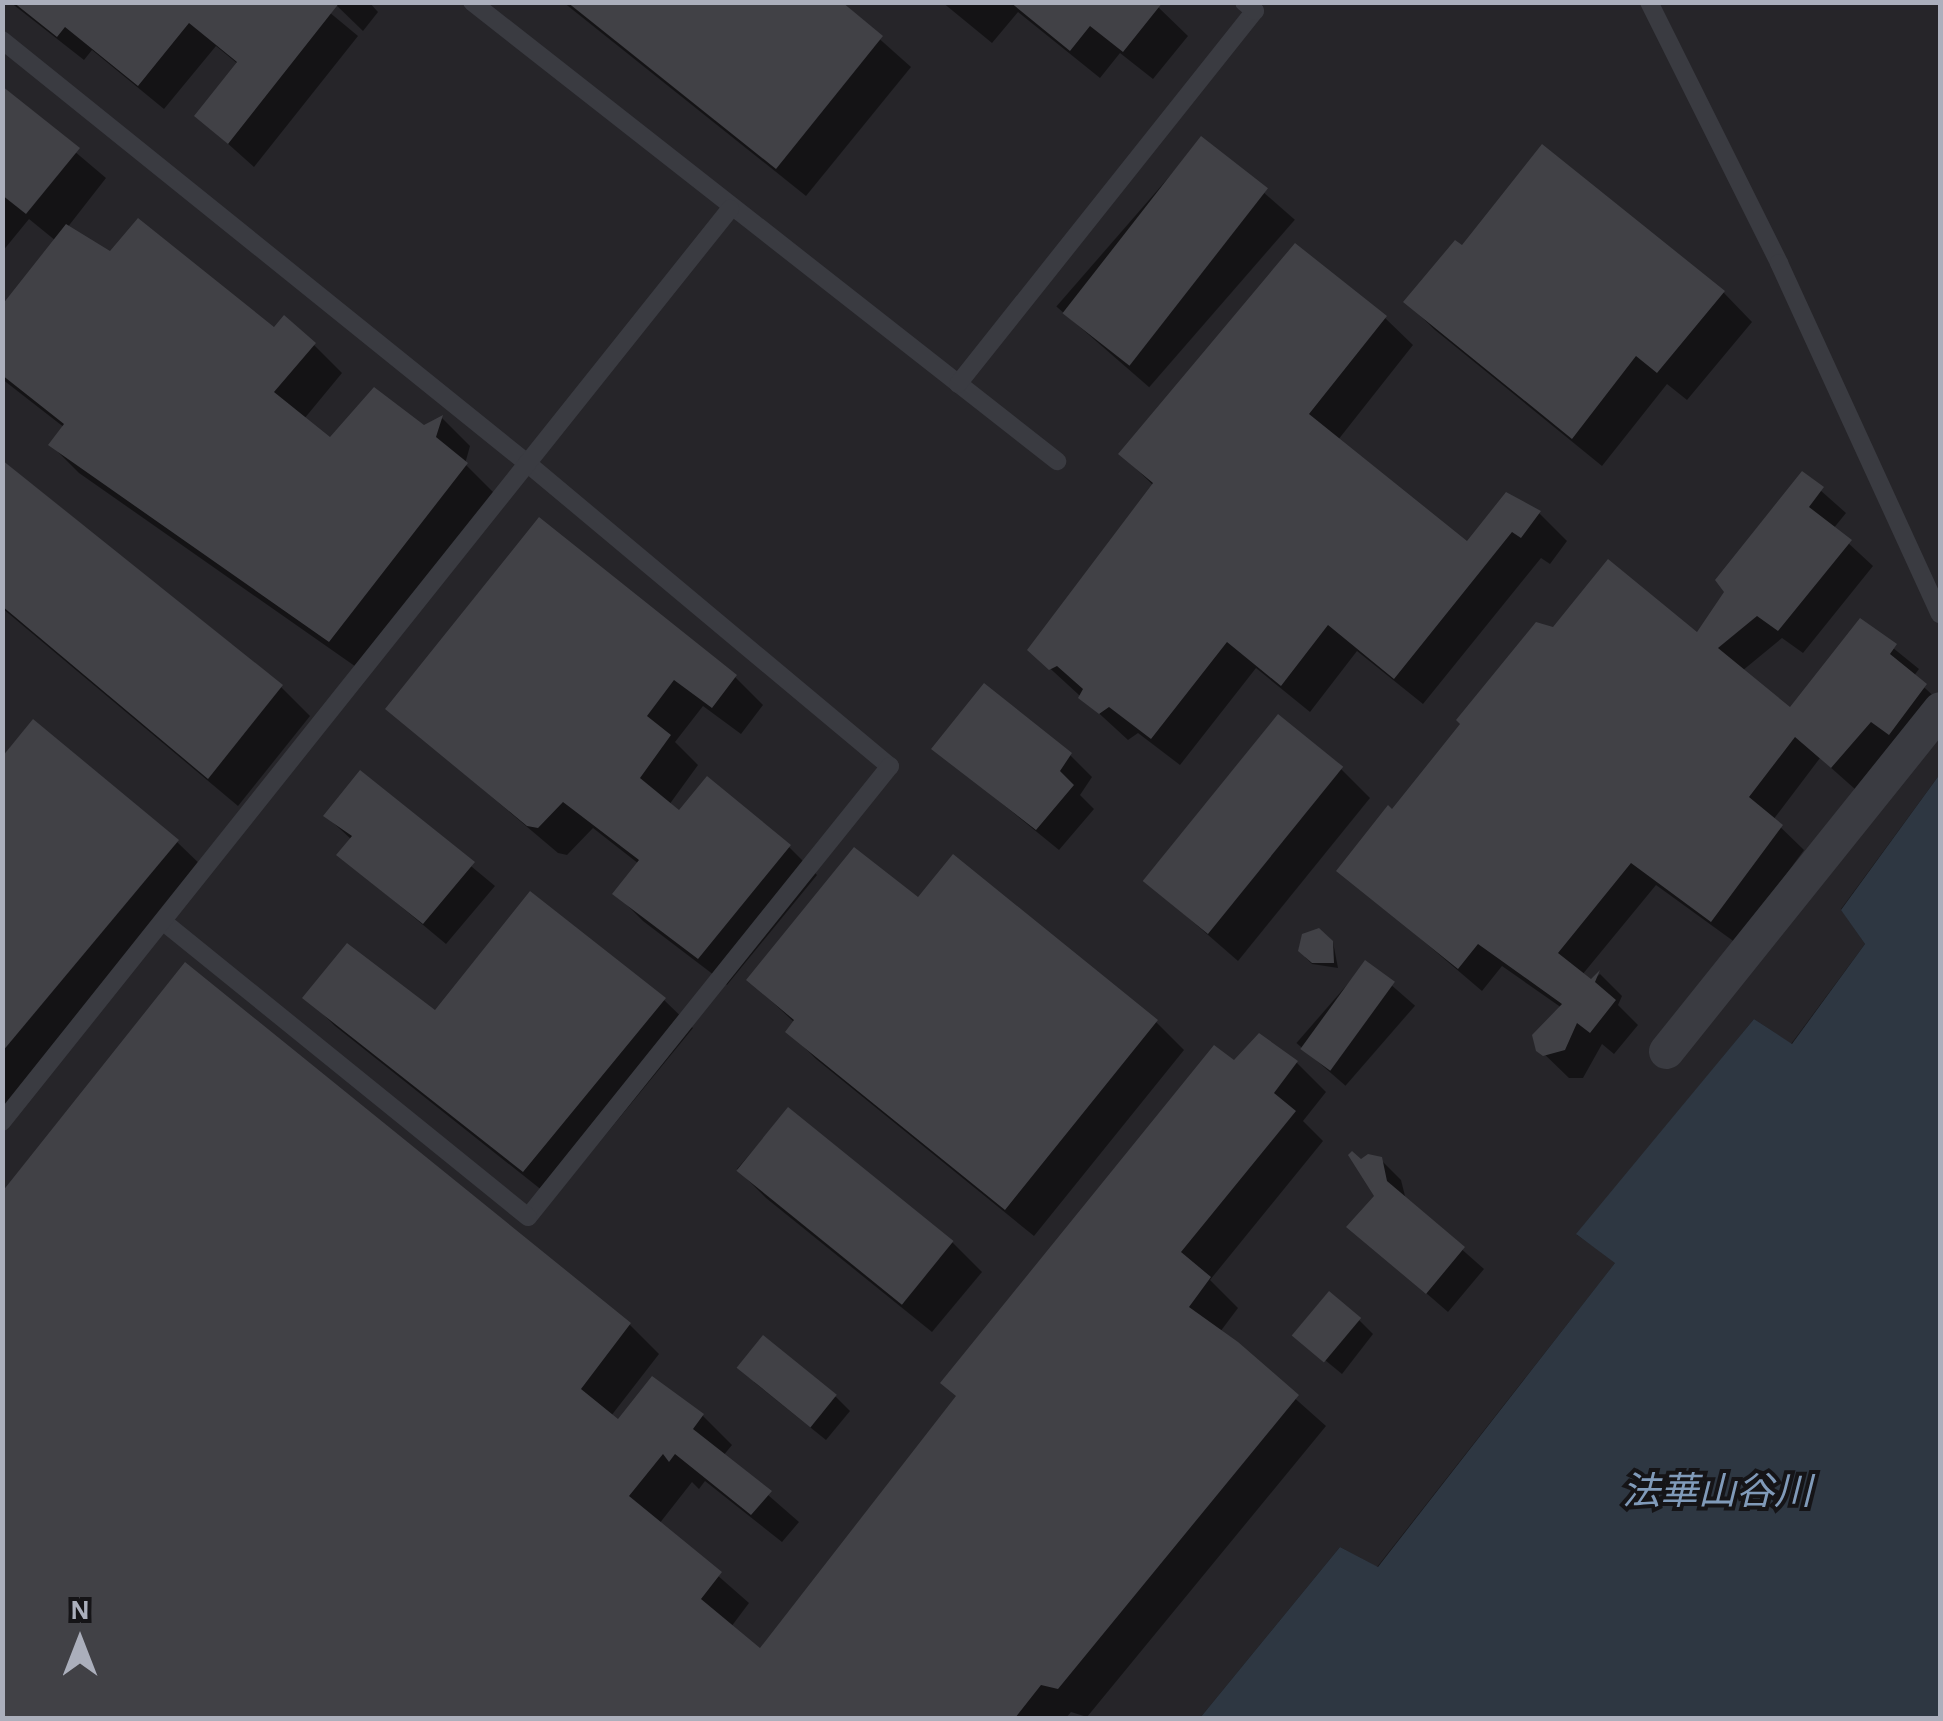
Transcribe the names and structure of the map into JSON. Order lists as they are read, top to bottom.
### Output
{
  "water": ["法華山谷川"],
  "north": "top"
}
